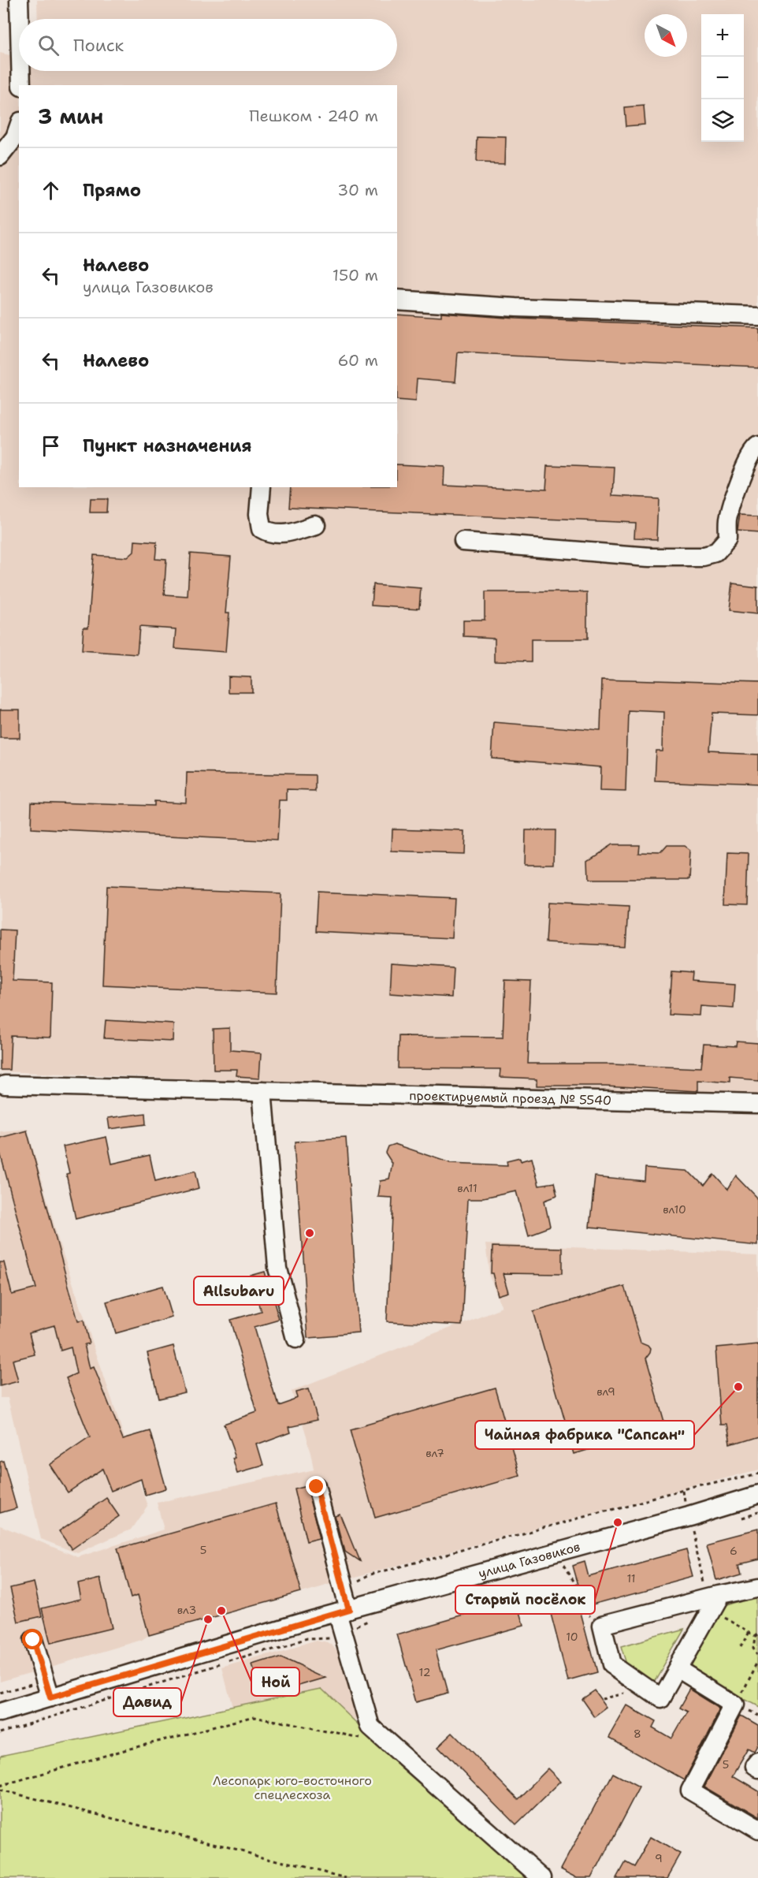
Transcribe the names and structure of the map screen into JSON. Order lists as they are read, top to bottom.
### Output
{
  "streets": {
    "street": ["проектируемый проезд № 5540", "улица Газовиков"]
  },
  "parks": ["Лесопарк юго-восточного спецлесхоза"],
  "places": [
    "Allsubaru",
    "Чайная фабрика \"Сапсан\"",
    "Старый посёлок",
    "Ной",
    "Давид"
  ],
  "house_numbers": [
    "вл11",
    "вл10",
    "вл9",
    "вл7",
    "5",
    "6",
    "11",
    "вл3",
    "10",
    "12",
    "8",
    "5",
    "9"
  ],
  "north": "bottom right",
  "page": {
    "map_buttons": ["+", "−"],
    "search": "Поиск",
    "heading": ["3 мин", "Пешком · 240 m"],
    "list": [
      ["Прямо", "30 m"],
      ["Налево", "улица Газовиков", "150 m"],
      ["Налево", "60 m"],
      "Пункт назначения"
    ]
  }
}
